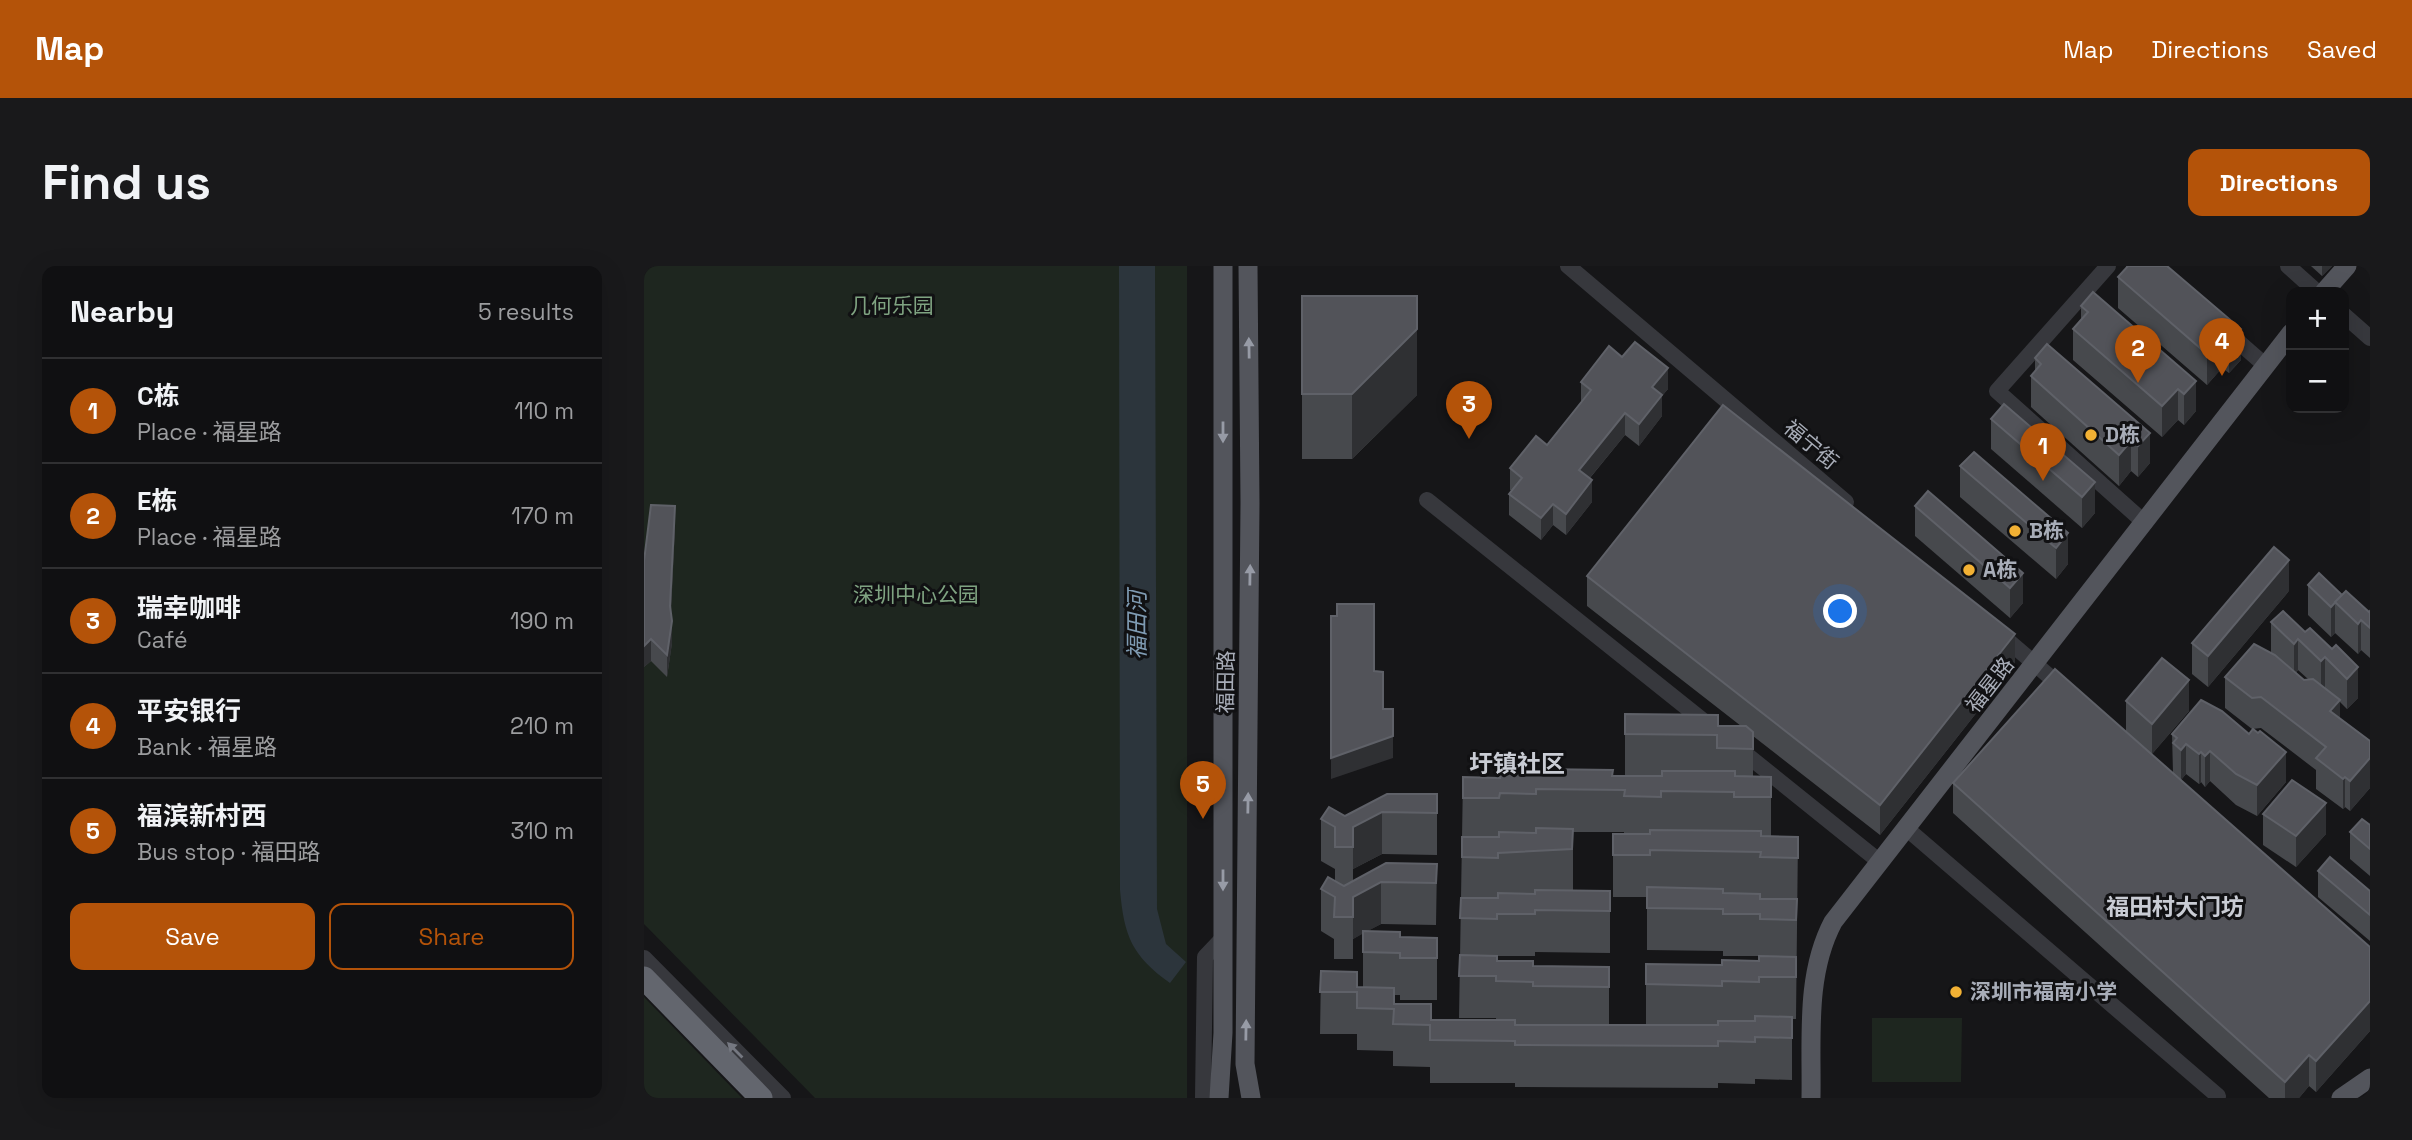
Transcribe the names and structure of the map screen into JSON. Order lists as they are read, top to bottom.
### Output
{
  "streets": {
    "main road": ["福田路", "福星路"],
    "street": ["福宁街"]
  },
  "districts": ["圩镇社区", "福田村大门坊"],
  "water": ["福田河"],
  "parks": ["几何乐园", "深圳中心公园"],
  "places": [
    "D栋",
    "B栋",
    "A栋",
    "深圳市福南小学"
  ],
  "page": {
    "header": "Map",
    "nav": ["Map", "Directions", "Saved"],
    "buttons": [
      "Directions",
      ["Save", "Share"]
    ],
    "title": "Find us",
    "heading": ["Nearby", "5 results"],
    "map_buttons": ["+", "−"],
    "pins": [
      "4",
      "2",
      "3",
      "1",
      "5"
    ],
    "list": [
      {
        "mark": "1",
        "name": "C栋",
        "note": "Place · 福星路",
        "value": "110 m"
      },
      {
        "mark": "2",
        "name": "E栋",
        "note": "Place · 福星路",
        "value": "170 m"
      },
      {
        "mark": "3",
        "name": "瑞幸咖啡",
        "note": "Café",
        "value": "190 m"
      },
      {
        "mark": "4",
        "name": "平安银行",
        "note": "Bank · 福星路",
        "value": "210 m"
      },
      {
        "mark": "5",
        "name": "福滨新村西",
        "note": "Bus stop · 福田路",
        "value": "310 m"
      }
    ]
  }
}
